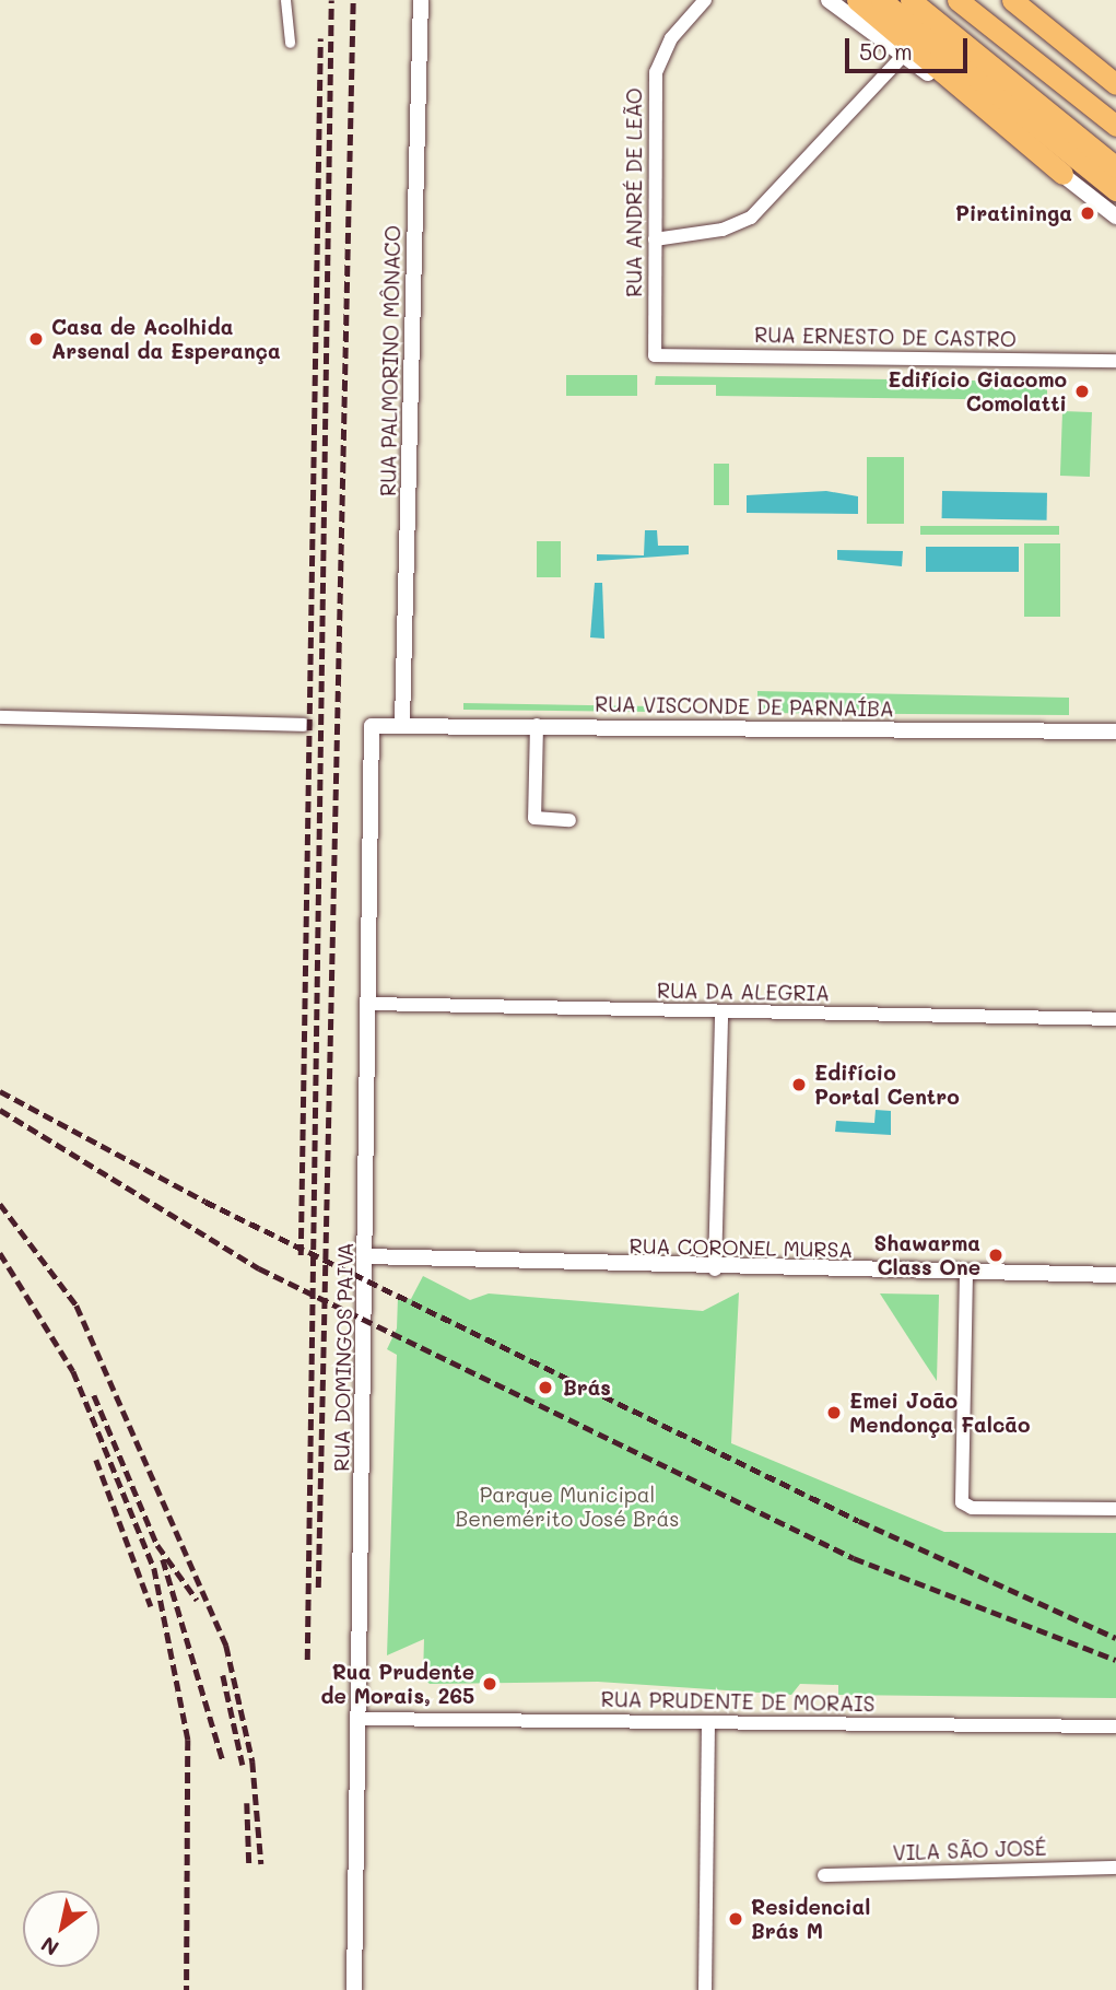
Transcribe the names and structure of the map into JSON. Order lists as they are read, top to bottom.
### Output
{
  "streets": {
    "street": [
      "RUA ANDRÉ DE LEÃO",
      "RUA ERNESTO DE CASTRO",
      "RUA PALMORINO MÔNACO",
      "RUA VISCONDE DE PARNAÍBA",
      "RUA DA ALEGRIA",
      "RUA CORONEL MURSA",
      "RUA DOMINGOS PAIVA",
      "RUA PRUDENTE DE MORAIS",
      "VILA SÃO JOSÉ"
    ]
  },
  "crossings": [
    ["RUA ANDRÉ DE LEÃO", "RUA ERNESTO DE CASTRO"],
    ["RUA PALMORINO MÔNACO", "RUA VISCONDE DE PARNAÍBA"],
    ["RUA VISCONDE DE PARNAÍBA", "RUA DOMINGOS PAIVA"],
    ["RUA DA ALEGRIA", "RUA DOMINGOS PAIVA"],
    ["RUA CORONEL MURSA", "RUA DOMINGOS PAIVA"],
    ["RUA DOMINGOS PAIVA", "RUA PRUDENTE DE MORAIS"]
  ],
  "parks": ["Parque Municipal Benemérito José Brás"],
  "places": [
    "Piratininga",
    "Casa de Acolhida Arsenal da Esperança",
    "Edifício Giacomo Comolatti",
    "Edifício Portal Centro",
    "Shawarma Class One",
    "Brás",
    "Emei João Mendonça Falcão",
    "Rua Prudente de Morais, 265",
    "Residencial Brás M"
  ],
  "scale_bar": "50 m",
  "north": "bottom left"
}
